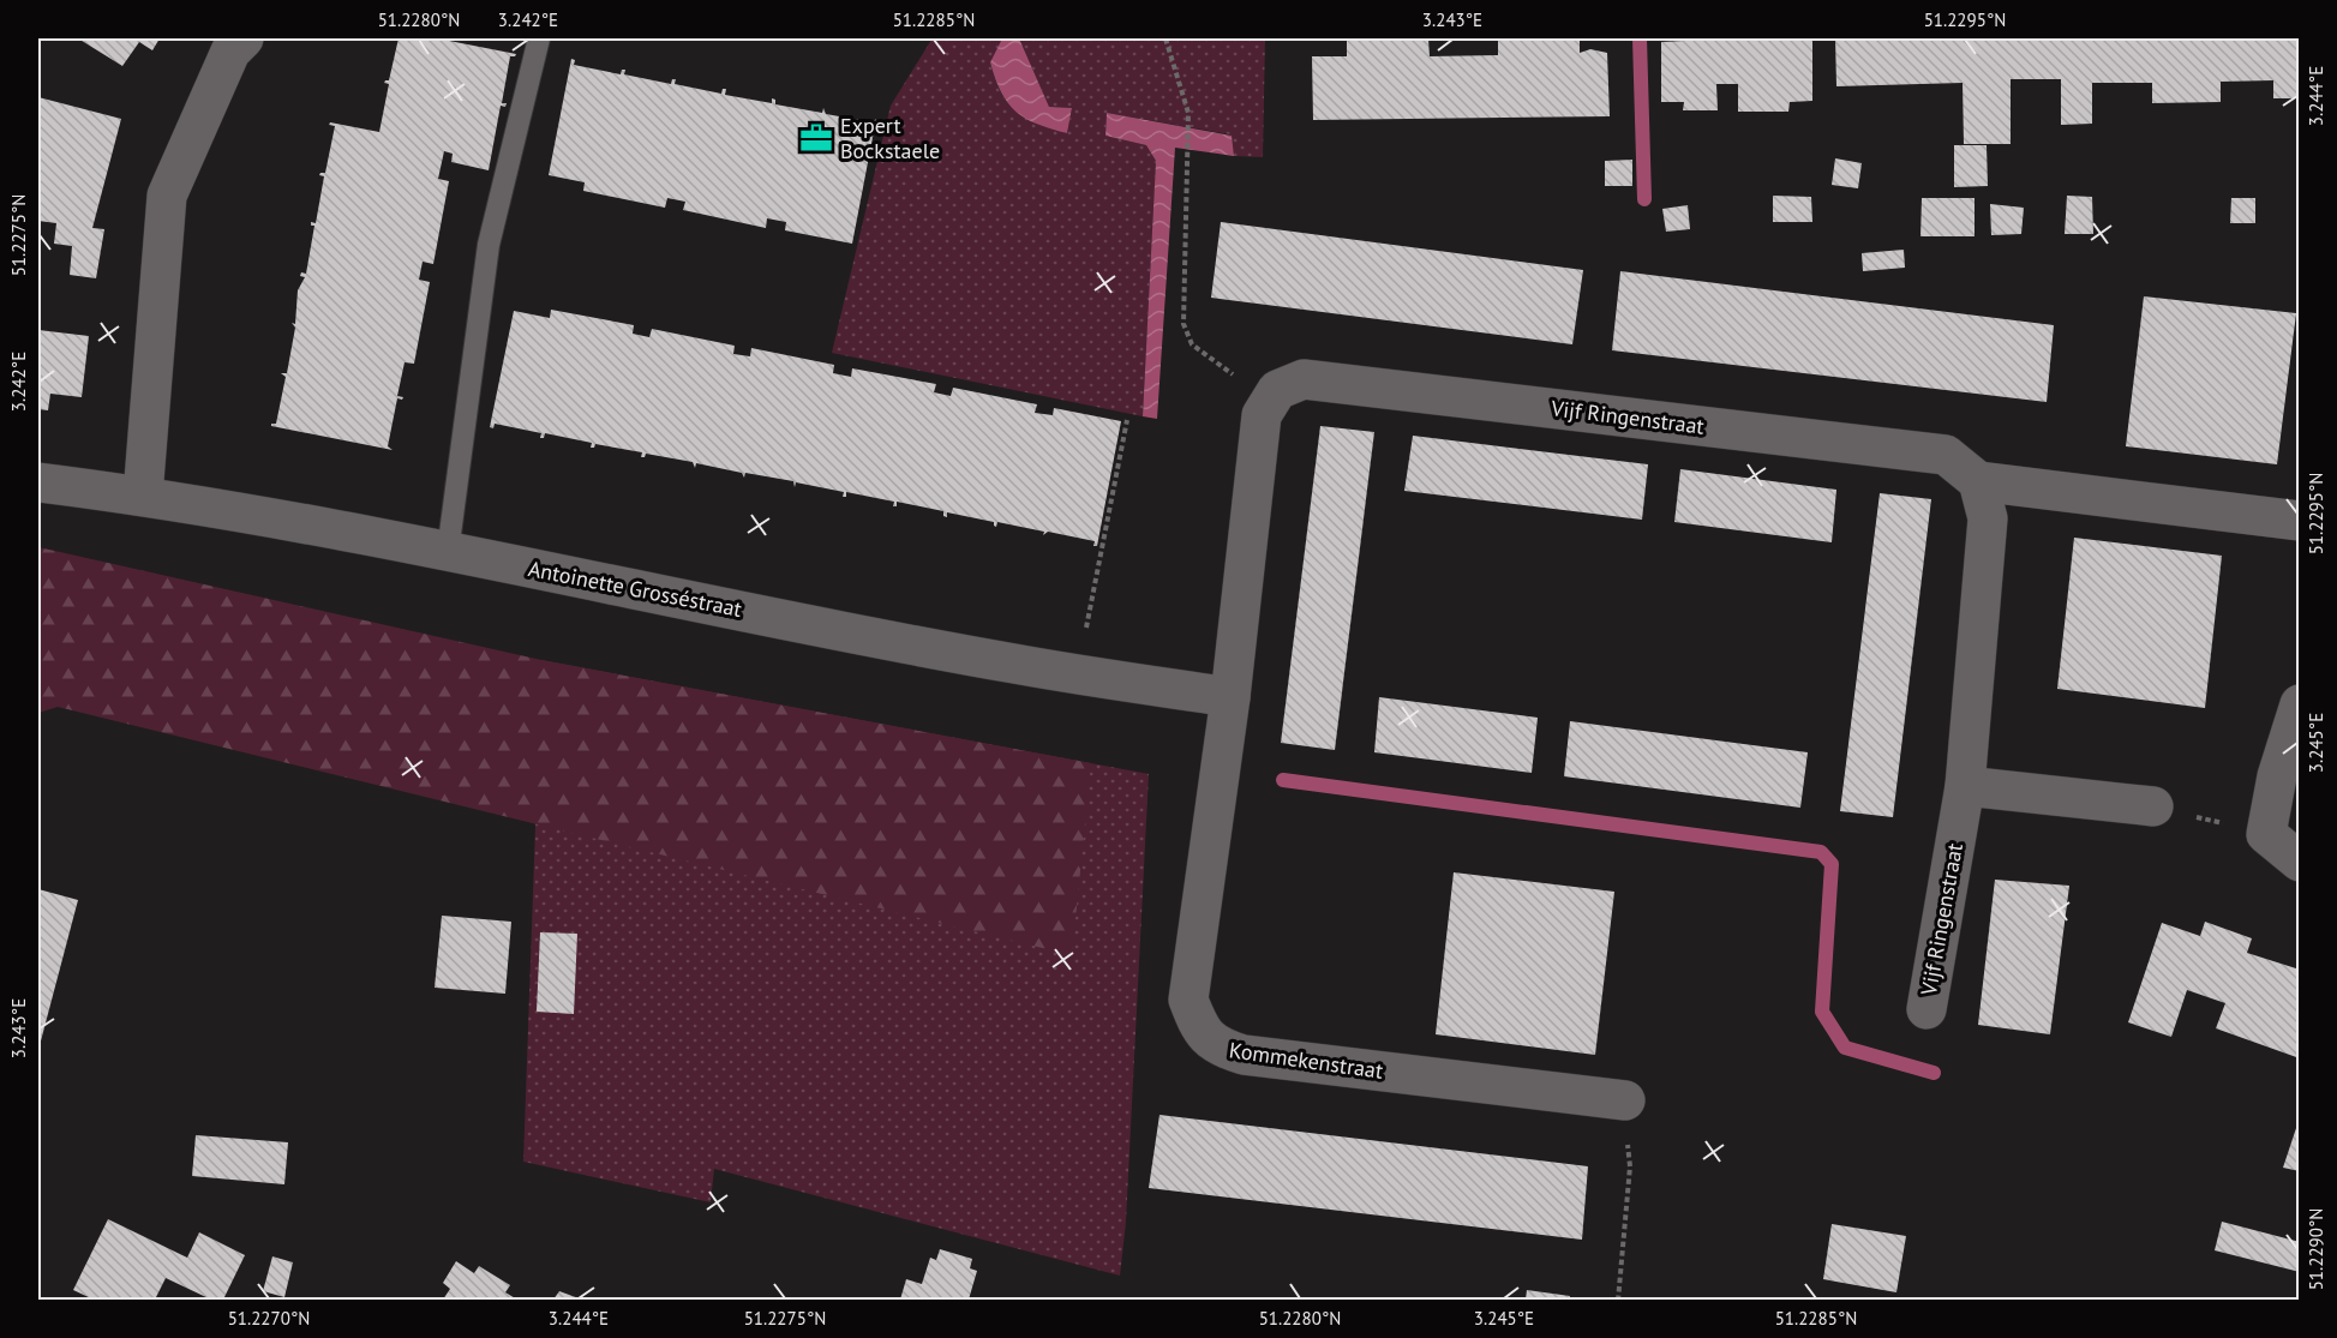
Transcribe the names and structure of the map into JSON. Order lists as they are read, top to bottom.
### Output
{
  "streets": {
    "street": ["Vijf Ringenstraat", "Antoinette Grosséstraat", "Kommekenstraat"]
  },
  "crossings": [
    ["Antoinette Grosséstraat", "Kommekenstraat"]
  ],
  "places": {
    "office": ["Expert Bockstaele"]
  },
  "coordinates": [
    "51.2280°N",
    "3.242°E",
    "51.2285°N",
    "3.243°E",
    "51.2295°N",
    "3.244°E",
    "51.2275°N",
    "3.245°E",
    "51.2290°N",
    "51.2270°N"
  ]
}
